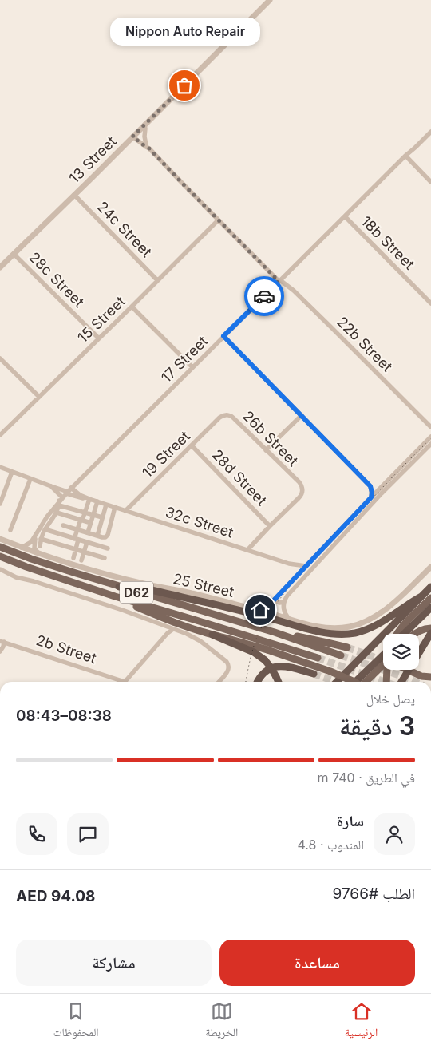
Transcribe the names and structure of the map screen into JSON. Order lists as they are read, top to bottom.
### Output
{
  "streets": {
    "main road": ["D62"],
    "street": [
      "13 Street",
      "24c Street",
      "18b Street",
      "28c Street",
      "15 Street",
      "22b Street",
      "17 Street",
      "26b Street",
      "19 Street",
      "28d Street",
      "32c Street",
      "25 Street",
      "2b Street"
    ]
  },
  "crossings": [
    ["13 Street", "24c Street"],
    ["13 Street", "28c Street"],
    ["13 Street", "22b Street"],
    ["24c Street", "15 Street"],
    ["18b Street", "17 Street"],
    ["28c Street", "15 Street"],
    ["15 Street", "22b Street"],
    ["22b Street", "17 Street"],
    ["17 Street", "32c Street"],
    ["17 Street", "25 Street"],
    ["26b Street", "19 Street"],
    ["26b Street", "28d Street"],
    ["19 Street", "28d Street"],
    ["19 Street", "32c Street"]
  ],
  "places": ["Nippon Auto Repair"],
  "page": {
    "bubble": "Nippon Auto Repair",
    "heading": ["3 دقيقة", "يصل خلال", "08:38–08:43"],
    "panel": [
      "سارة",
      "المندوب · 4.8",
      "الطلب #9766",
      "AED 94.08"
    ],
    "bar": "في الطريق · 740 m",
    "buttons": ["مساعدة", "مشاركة"],
    "tabs": ["الرئيسية", "الخريطة", "المحفوظات"]
  }
}
